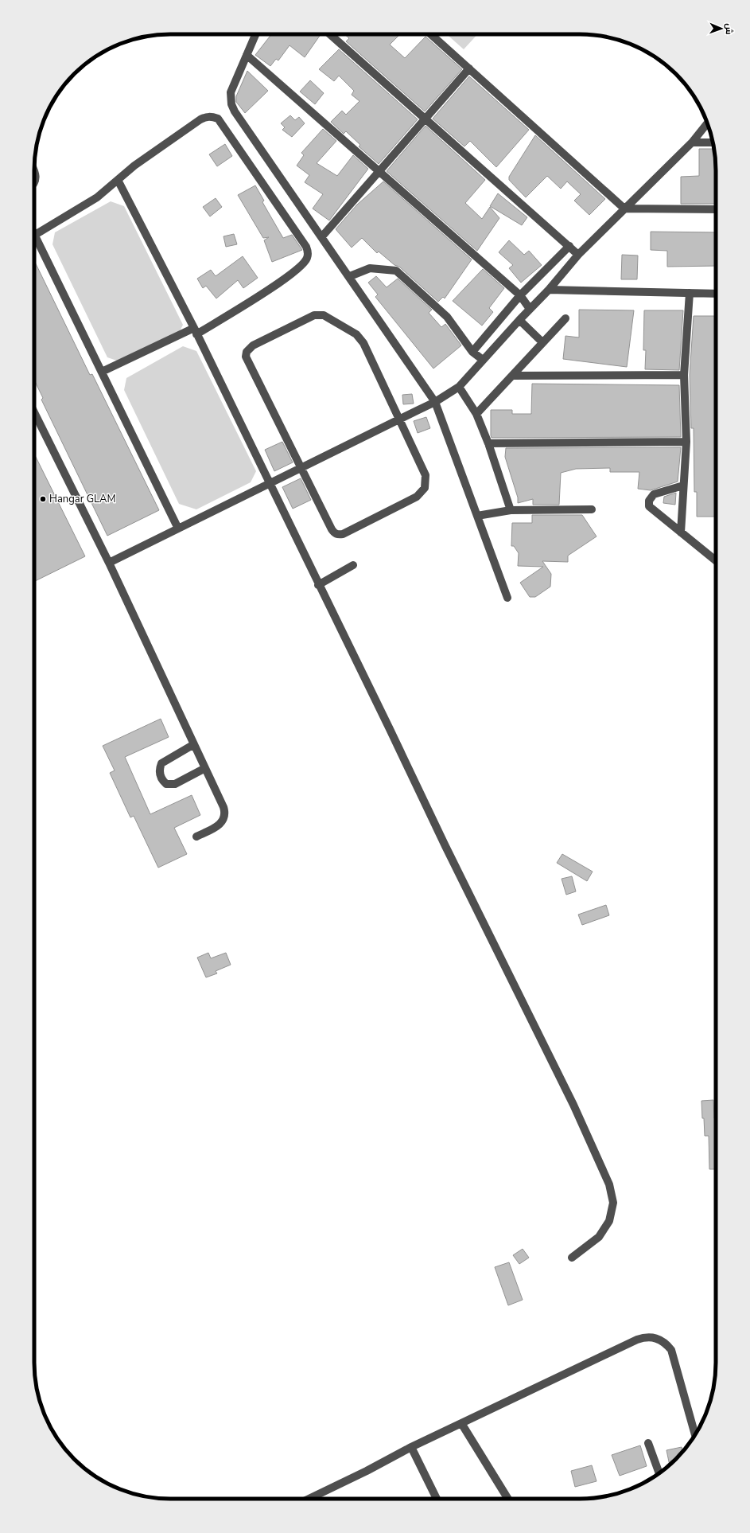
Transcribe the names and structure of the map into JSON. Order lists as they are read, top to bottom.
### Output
{
  "places": ["Hangar GLAM"],
  "north": "right"
}
